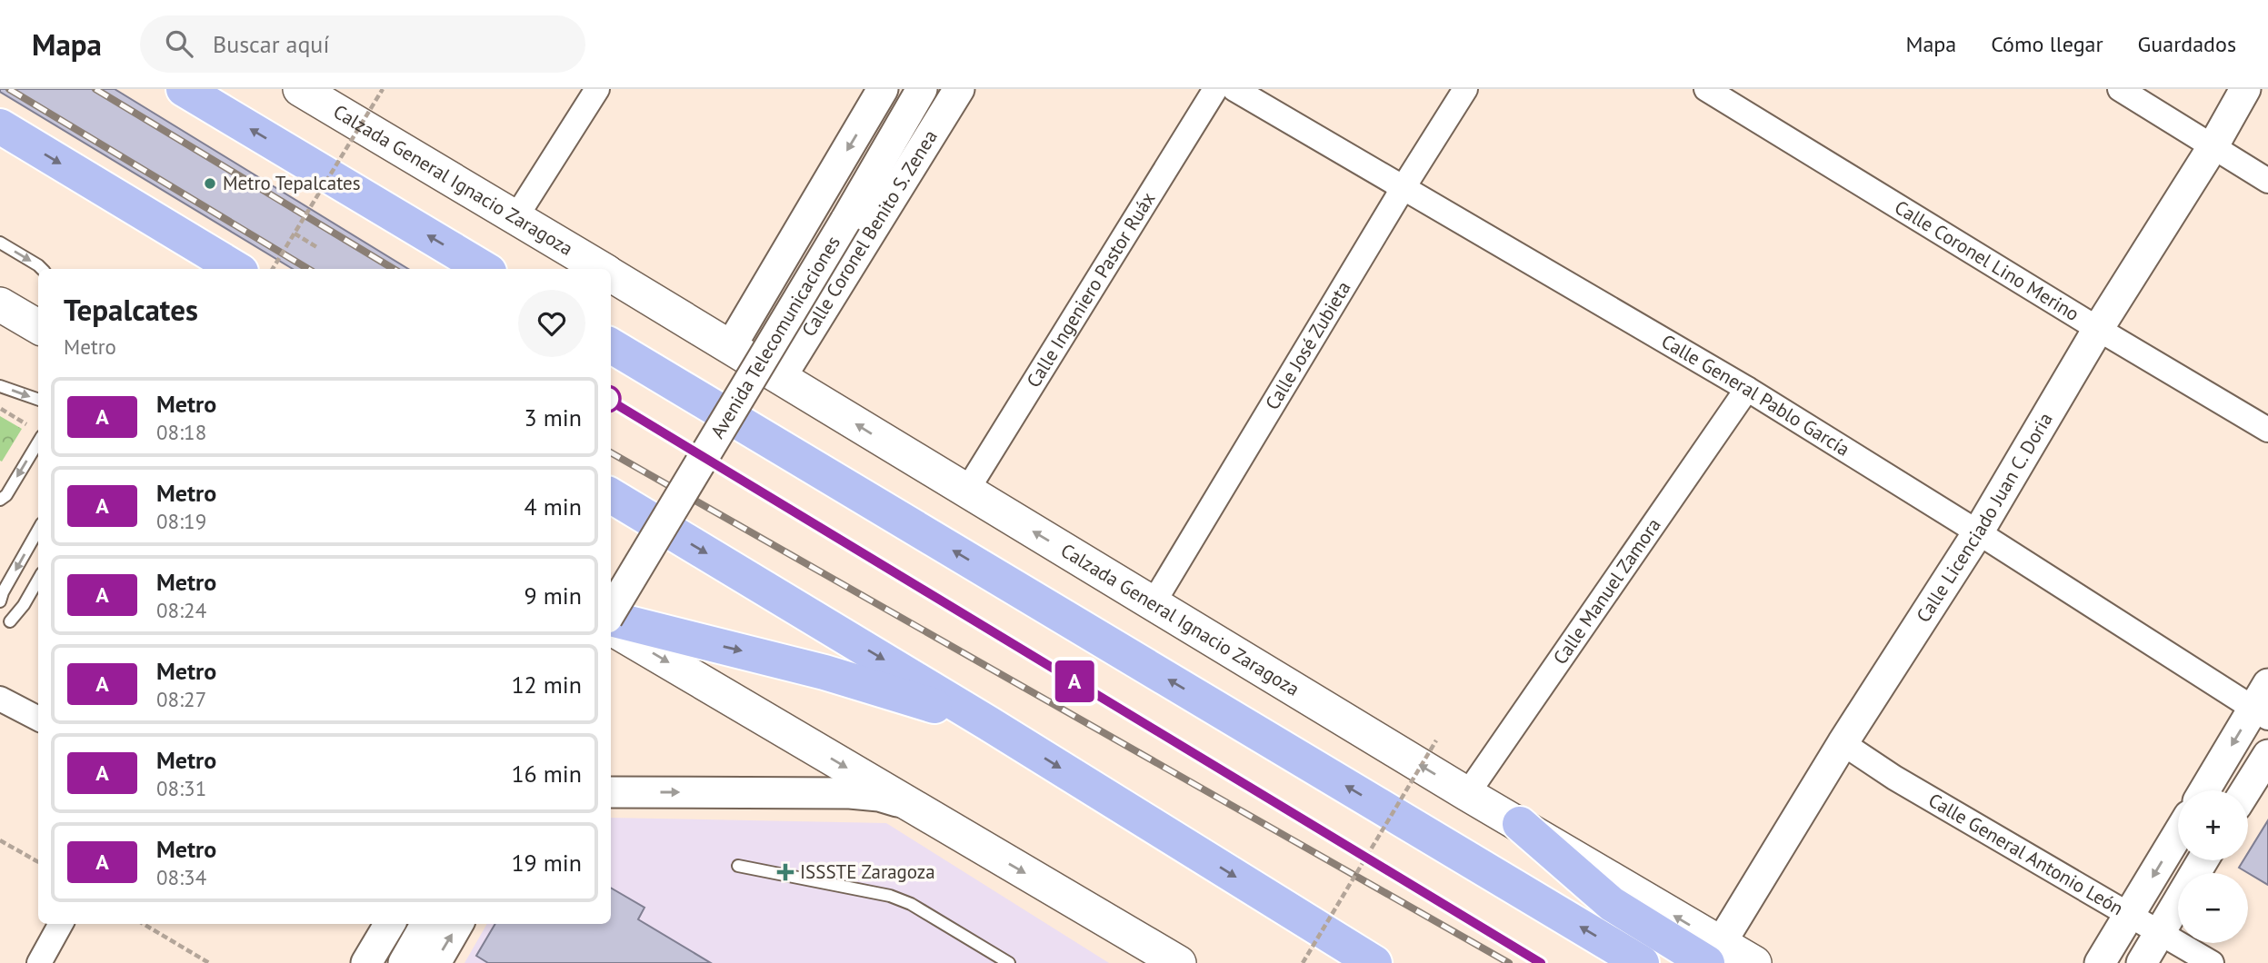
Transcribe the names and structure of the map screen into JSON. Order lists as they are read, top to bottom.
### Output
{
  "streets": {
    "main road": ["Calzada General Ignacio Zaragoza"],
    "street": [
      "Calle Coronel Benito S. Zenea",
      "Calle Coronel Lino Merino",
      "Calle Ingeniero Pastor Ruáx",
      "Avenida Telecomunicaciones",
      "Calle José Zubieta",
      "Calle General Pablo García",
      "Calle Licenciado Juan C. Doria",
      "Calle Manuel Zamora",
      "Calle General Antonio León"
    ]
  },
  "crossings": [
    ["Calzada General Ignacio Zaragoza", "Calle Coronel Benito S. Zenea"],
    ["Calzada General Ignacio Zaragoza", "Calle Ingeniero Pastor Ruáx"],
    ["Calzada General Ignacio Zaragoza", "Calle José Zubieta"],
    ["Calzada General Ignacio Zaragoza", "Calle Manuel Zamora"],
    ["Calle Coronel Benito S. Zenea", "Avenida Telecomunicaciones"],
    ["Calle Coronel Lino Merino", "Calle Licenciado Juan C. Doria"],
    ["Calle José Zubieta", "Calle General Pablo García"],
    ["Calle General Pablo García", "Calle Licenciado Juan C. Doria"],
    ["Calle General Pablo García", "Calle Manuel Zamora"],
    ["Calle Licenciado Juan C. Doria", "Calle General Antonio León"]
  ],
  "places": {
    "other": ["Metro Tepalcates"],
    "health": ["ISSSTE Zaragoza"]
  },
  "lines": ["metro line A"],
  "page": {
    "header": "Mapa",
    "search": "Buscar aquí",
    "nav": ["Mapa", "Cómo llegar", "Guardados"],
    "on_map": "A",
    "heading": ["Tepalcates", "Metro"],
    "list": [
      {
        "mark": "A",
        "name": "Metro",
        "note": "08:18",
        "value": "3 min"
      },
      {
        "mark": "A",
        "name": "Metro",
        "note": "08:19",
        "value": "4 min"
      },
      {
        "mark": "A",
        "name": "Metro",
        "note": "08:24",
        "value": "9 min"
      },
      {
        "mark": "A",
        "name": "Metro",
        "note": "08:27",
        "value": "12 min"
      },
      {
        "mark": "A",
        "name": "Metro",
        "note": "08:31",
        "value": "16 min"
      },
      {
        "mark": "A",
        "name": "Metro",
        "note": "08:34",
        "value": "19 min"
      }
    ],
    "map_buttons": ["+", "−"]
  }
}
